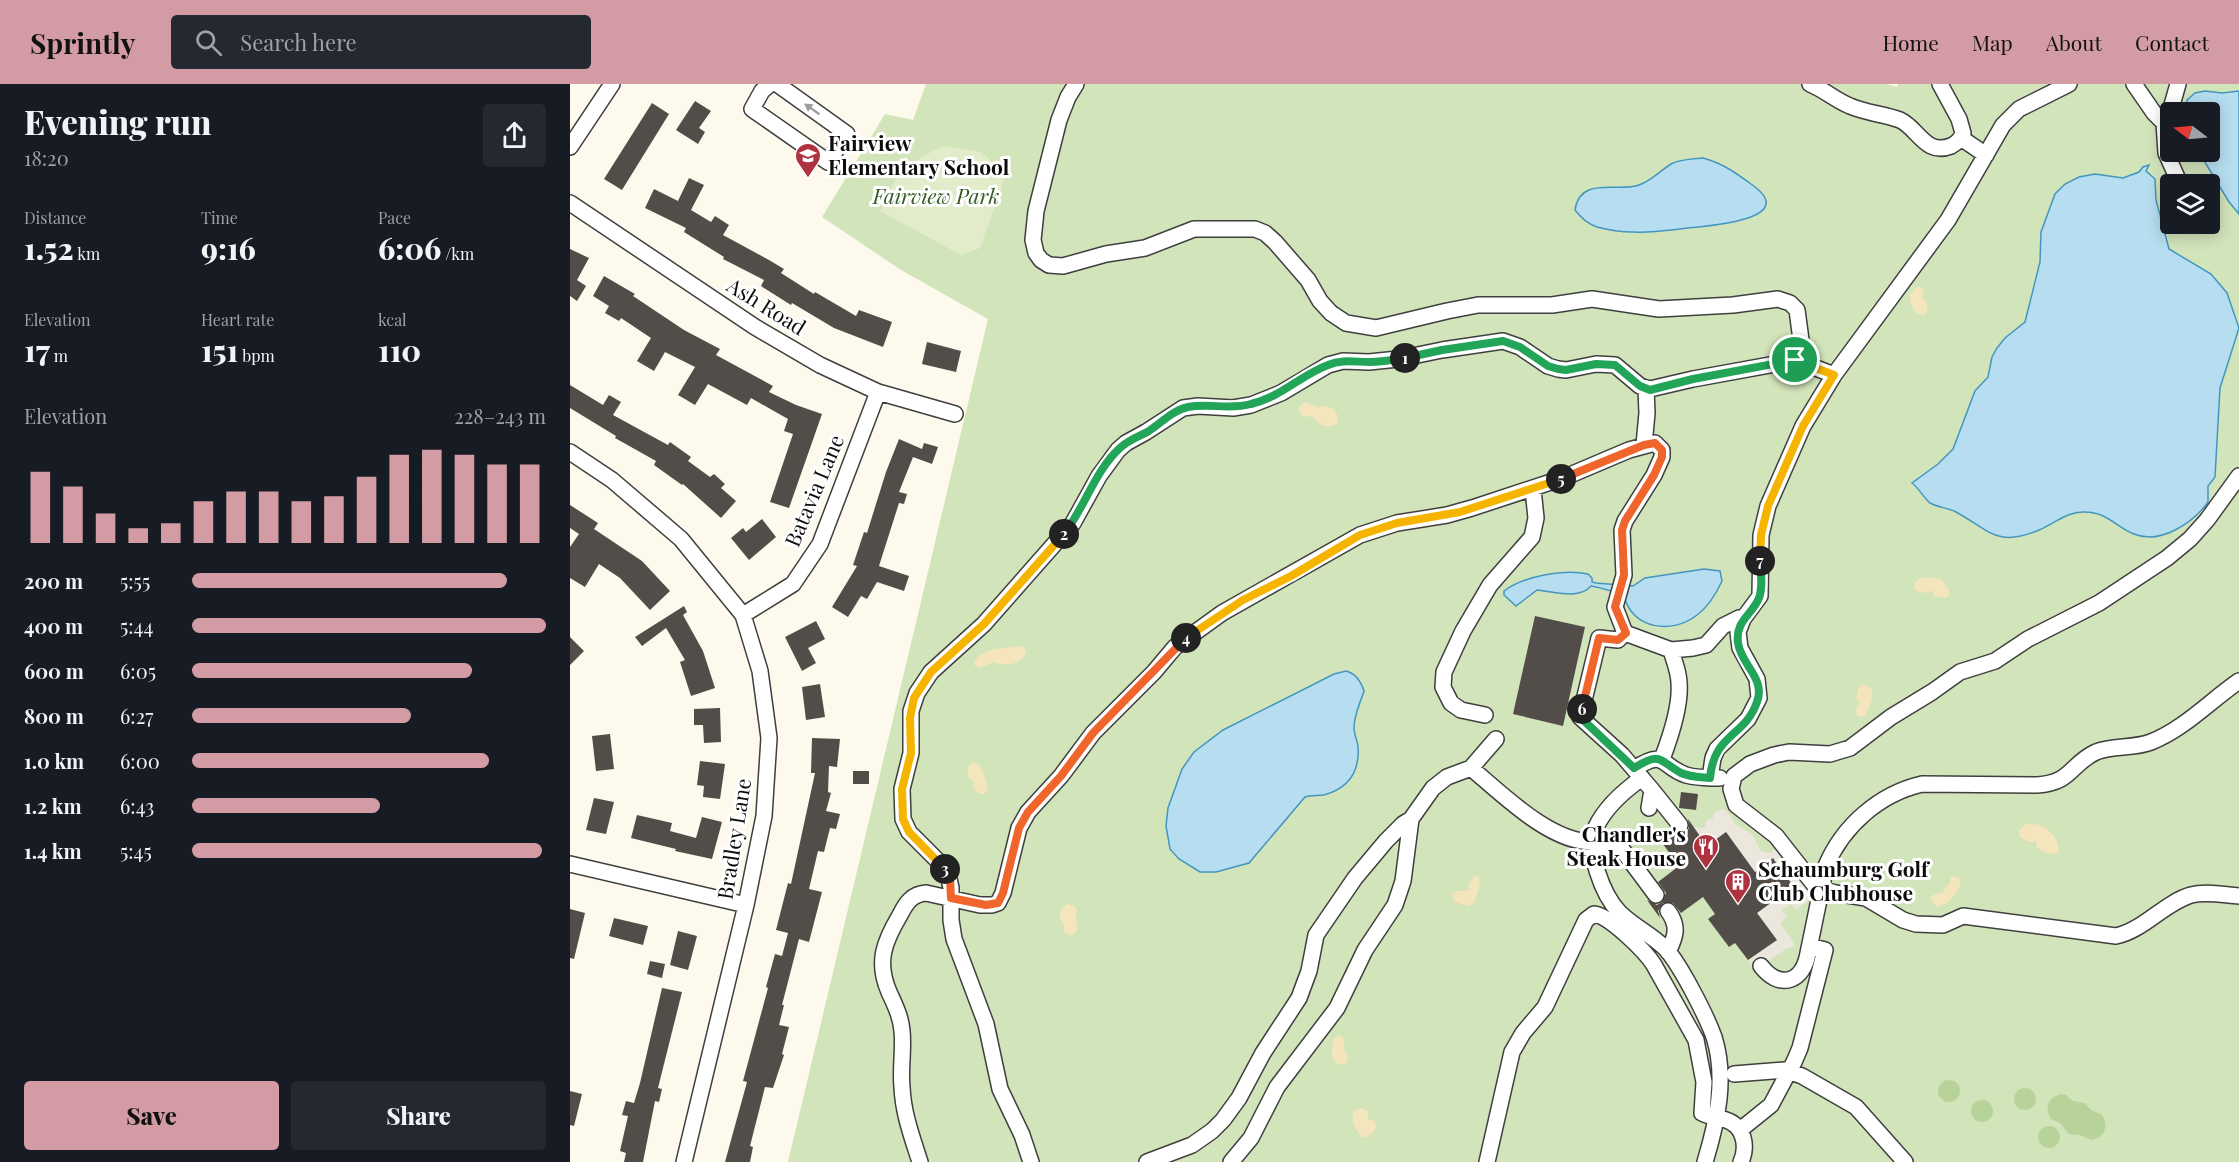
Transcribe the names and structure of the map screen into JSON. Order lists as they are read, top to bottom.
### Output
{
  "streets": {
    "street": ["Ash Road", "Batavia Lane", "Bradley Lane"]
  },
  "crossings": [
    ["Ash Road", "Batavia Lane"],
    ["Batavia Lane", "Bradley Lane"]
  ],
  "parks": ["Fairview Park"],
  "places": {
    "school or university": ["Fairview Elementary School"],
    "restaurant": ["Chandler's Steak House"],
    "building": ["Schaumburg Golf Club Clubhouse"]
  },
  "north": "left",
  "page": {
    "header": "Sprintly",
    "search": "Search here",
    "nav": [
      "Home",
      "Map",
      "About",
      "Contact"
    ],
    "heading": ["Evening run", "18:20"],
    "stats": [
      ["Distance", "1.52 km"],
      ["Time", "9:16"],
      ["Pace", "6:06 /km"],
      ["Elevation", "17 m"],
      ["Heart rate", "151 bpm"],
      ["kcal", "110"]
    ],
    "pins": [
      "1",
      "5",
      "2",
      "7",
      "4",
      "6",
      "3"
    ],
    "chart": ["Elevation", "228–243 m"],
    "list": [
      {
        "name": "200 m",
        "note": "5:55"
      },
      {
        "name": "400 m",
        "note": "5:44"
      },
      {
        "name": "600 m",
        "note": "6:05"
      },
      {
        "name": "800 m",
        "note": "6:27"
      },
      {
        "name": "1.0 km",
        "note": "6:00"
      },
      {
        "name": "1.2 km",
        "note": "6:43"
      },
      {
        "name": "1.4 km",
        "note": "5:45"
      }
    ],
    "buttons": ["Save", "Share"]
  }
}
